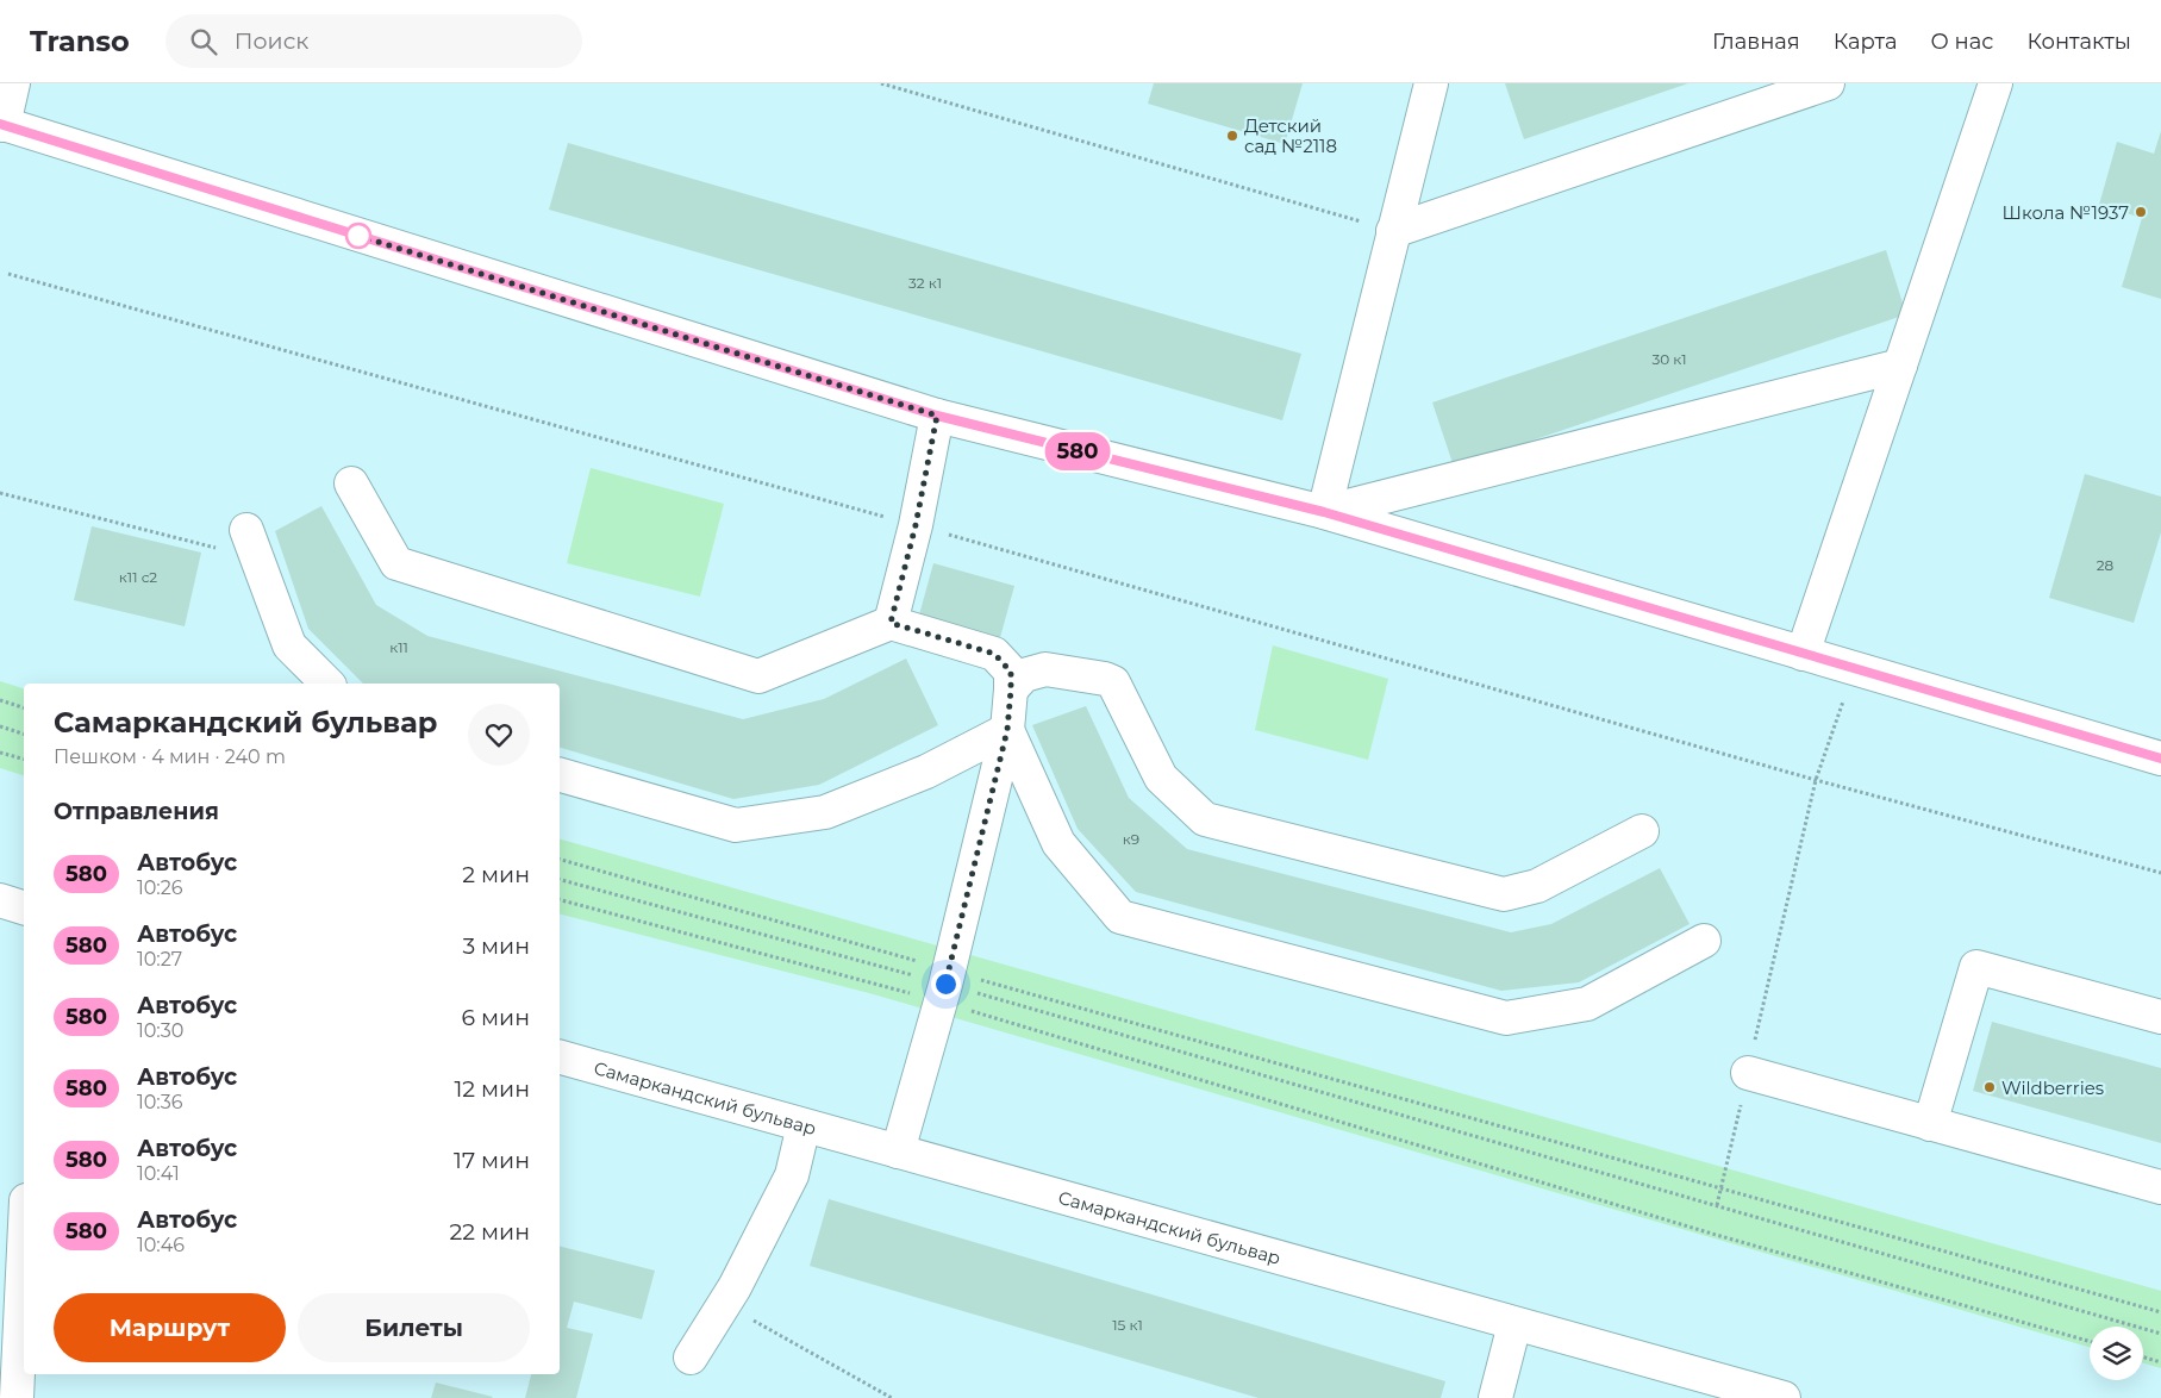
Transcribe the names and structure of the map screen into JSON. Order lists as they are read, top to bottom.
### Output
{
  "streets": {
    "street": ["Самаркандский бульвар"]
  },
  "places": ["Детский сад №2118", "Школа №1937", "Wildberries"],
  "lines": ["bus line 580"],
  "house_numbers": [
    "32 к1",
    "30 к1",
    "28",
    "к11 с2",
    "к11",
    "к9",
    "15 к1"
  ],
  "page": {
    "header": "Transo",
    "search": "Поиск",
    "nav": [
      "Главная",
      "Карта",
      "О нас",
      "Контакты"
    ],
    "on_map": "580",
    "heading": [
      ["Самаркандский бульвар", "Пешком · 4 мин · 240 m"],
      "Отправления"
    ],
    "list": [
      {
        "mark": "580",
        "name": "Автобус",
        "note": "10:26",
        "value": "2 мин"
      },
      {
        "mark": "580",
        "name": "Автобус",
        "note": "10:27",
        "value": "3 мин"
      },
      {
        "mark": "580",
        "name": "Автобус",
        "note": "10:30",
        "value": "6 мин"
      },
      {
        "mark": "580",
        "name": "Автобус",
        "note": "10:36",
        "value": "12 мин"
      },
      {
        "mark": "580",
        "name": "Автобус",
        "note": "10:41",
        "value": "17 мин"
      },
      {
        "mark": "580",
        "name": "Автобус",
        "note": "10:46",
        "value": "22 мин"
      }
    ],
    "buttons": ["Маршрут", "Билеты"]
  }
}
